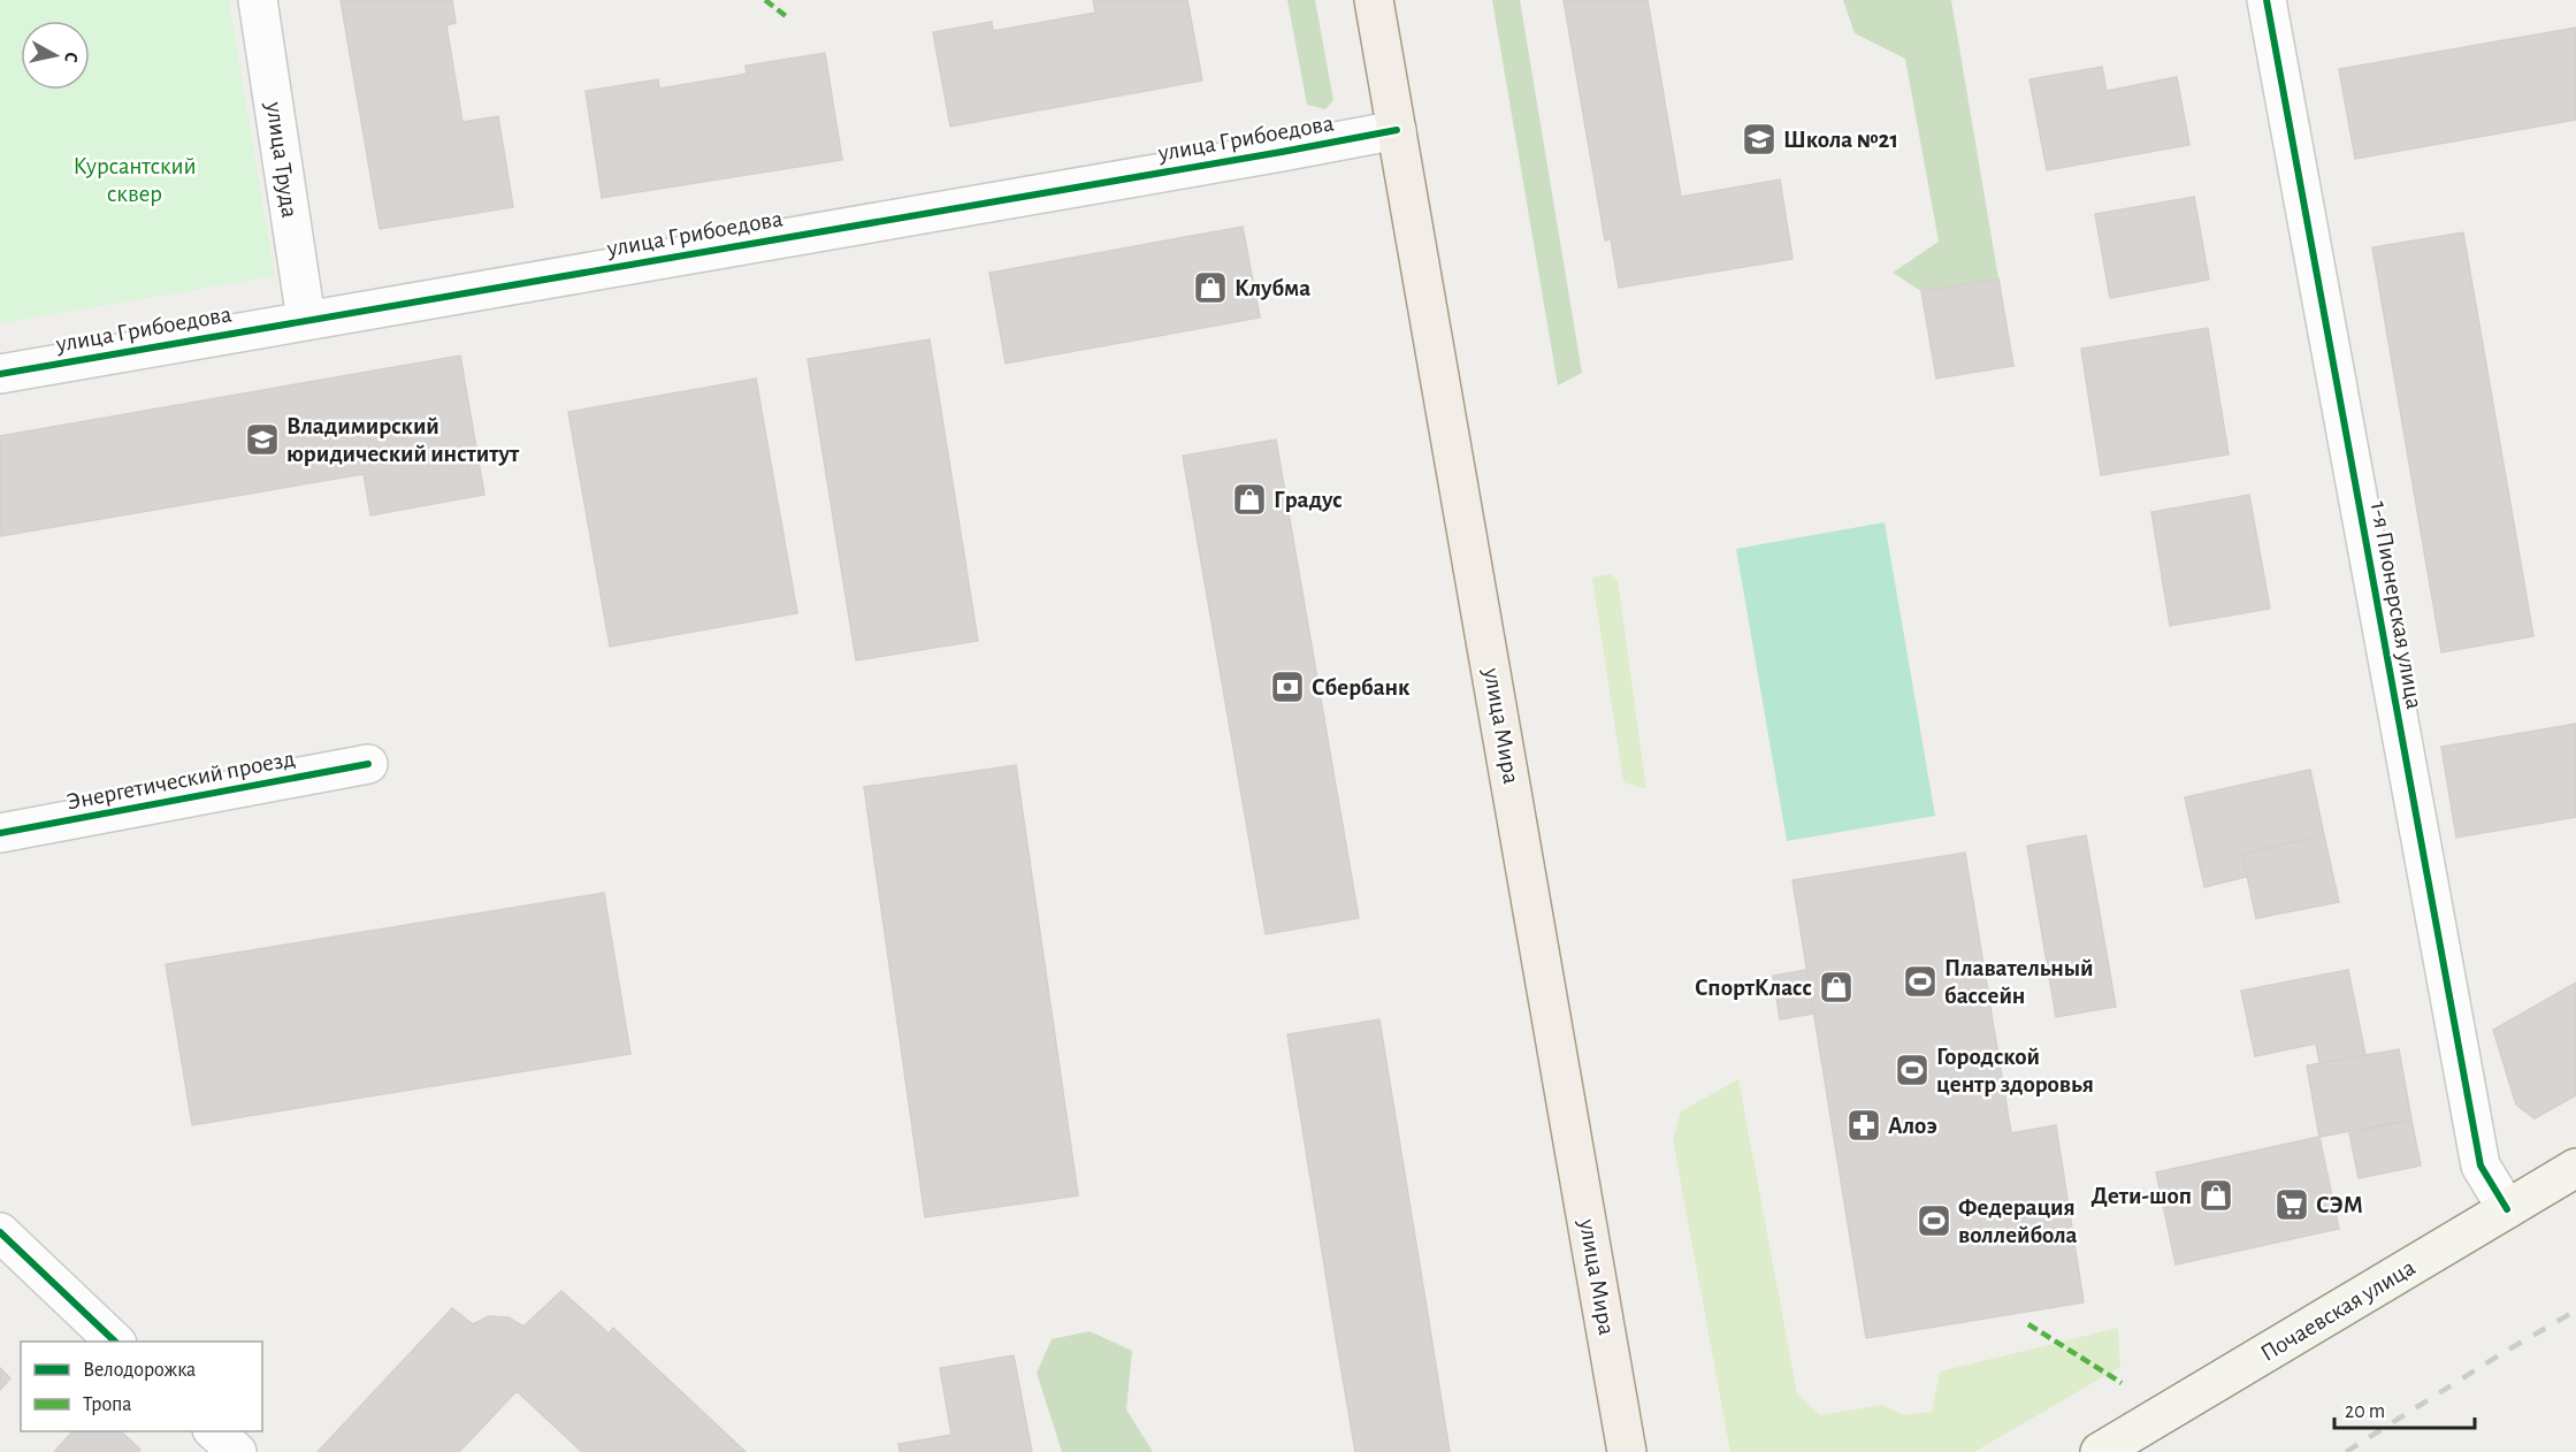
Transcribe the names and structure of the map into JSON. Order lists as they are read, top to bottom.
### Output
{
  "streets": {
    "main road": ["улица Мира", "Почаевская улица"],
    "street": [
      "улица Грибоедова",
      "улица Труда",
      "1-я Пионерская улица",
      "Энергетический проезд"
    ]
  },
  "crossings": [
    ["улица Грибоедова", "улица Труда"],
    ["улица Грибоедова", "улица Мира"],
    ["1-я Пионерская улица", "Почаевская улица"]
  ],
  "parks": ["Курсантский сквер"],
  "places": {
    "school or university": ["Школа №21", "Владимирский юридический институт"],
    "shop": [
      "Клубма",
      "Градус",
      "СпортКласс",
      "Дети-шоп"
    ],
    "bank": ["Сбербанк"],
    "sports": ["Плавательный бассейн", "Городской центр здоровья", "Федерация воллейбола"],
    "pharmacy": ["Алоэ"],
    "supermarket": ["СЭМ"]
  },
  "legend": ["Велодорожка", "Тропа"],
  "scale_bar": "20 m",
  "north": "right"
}
